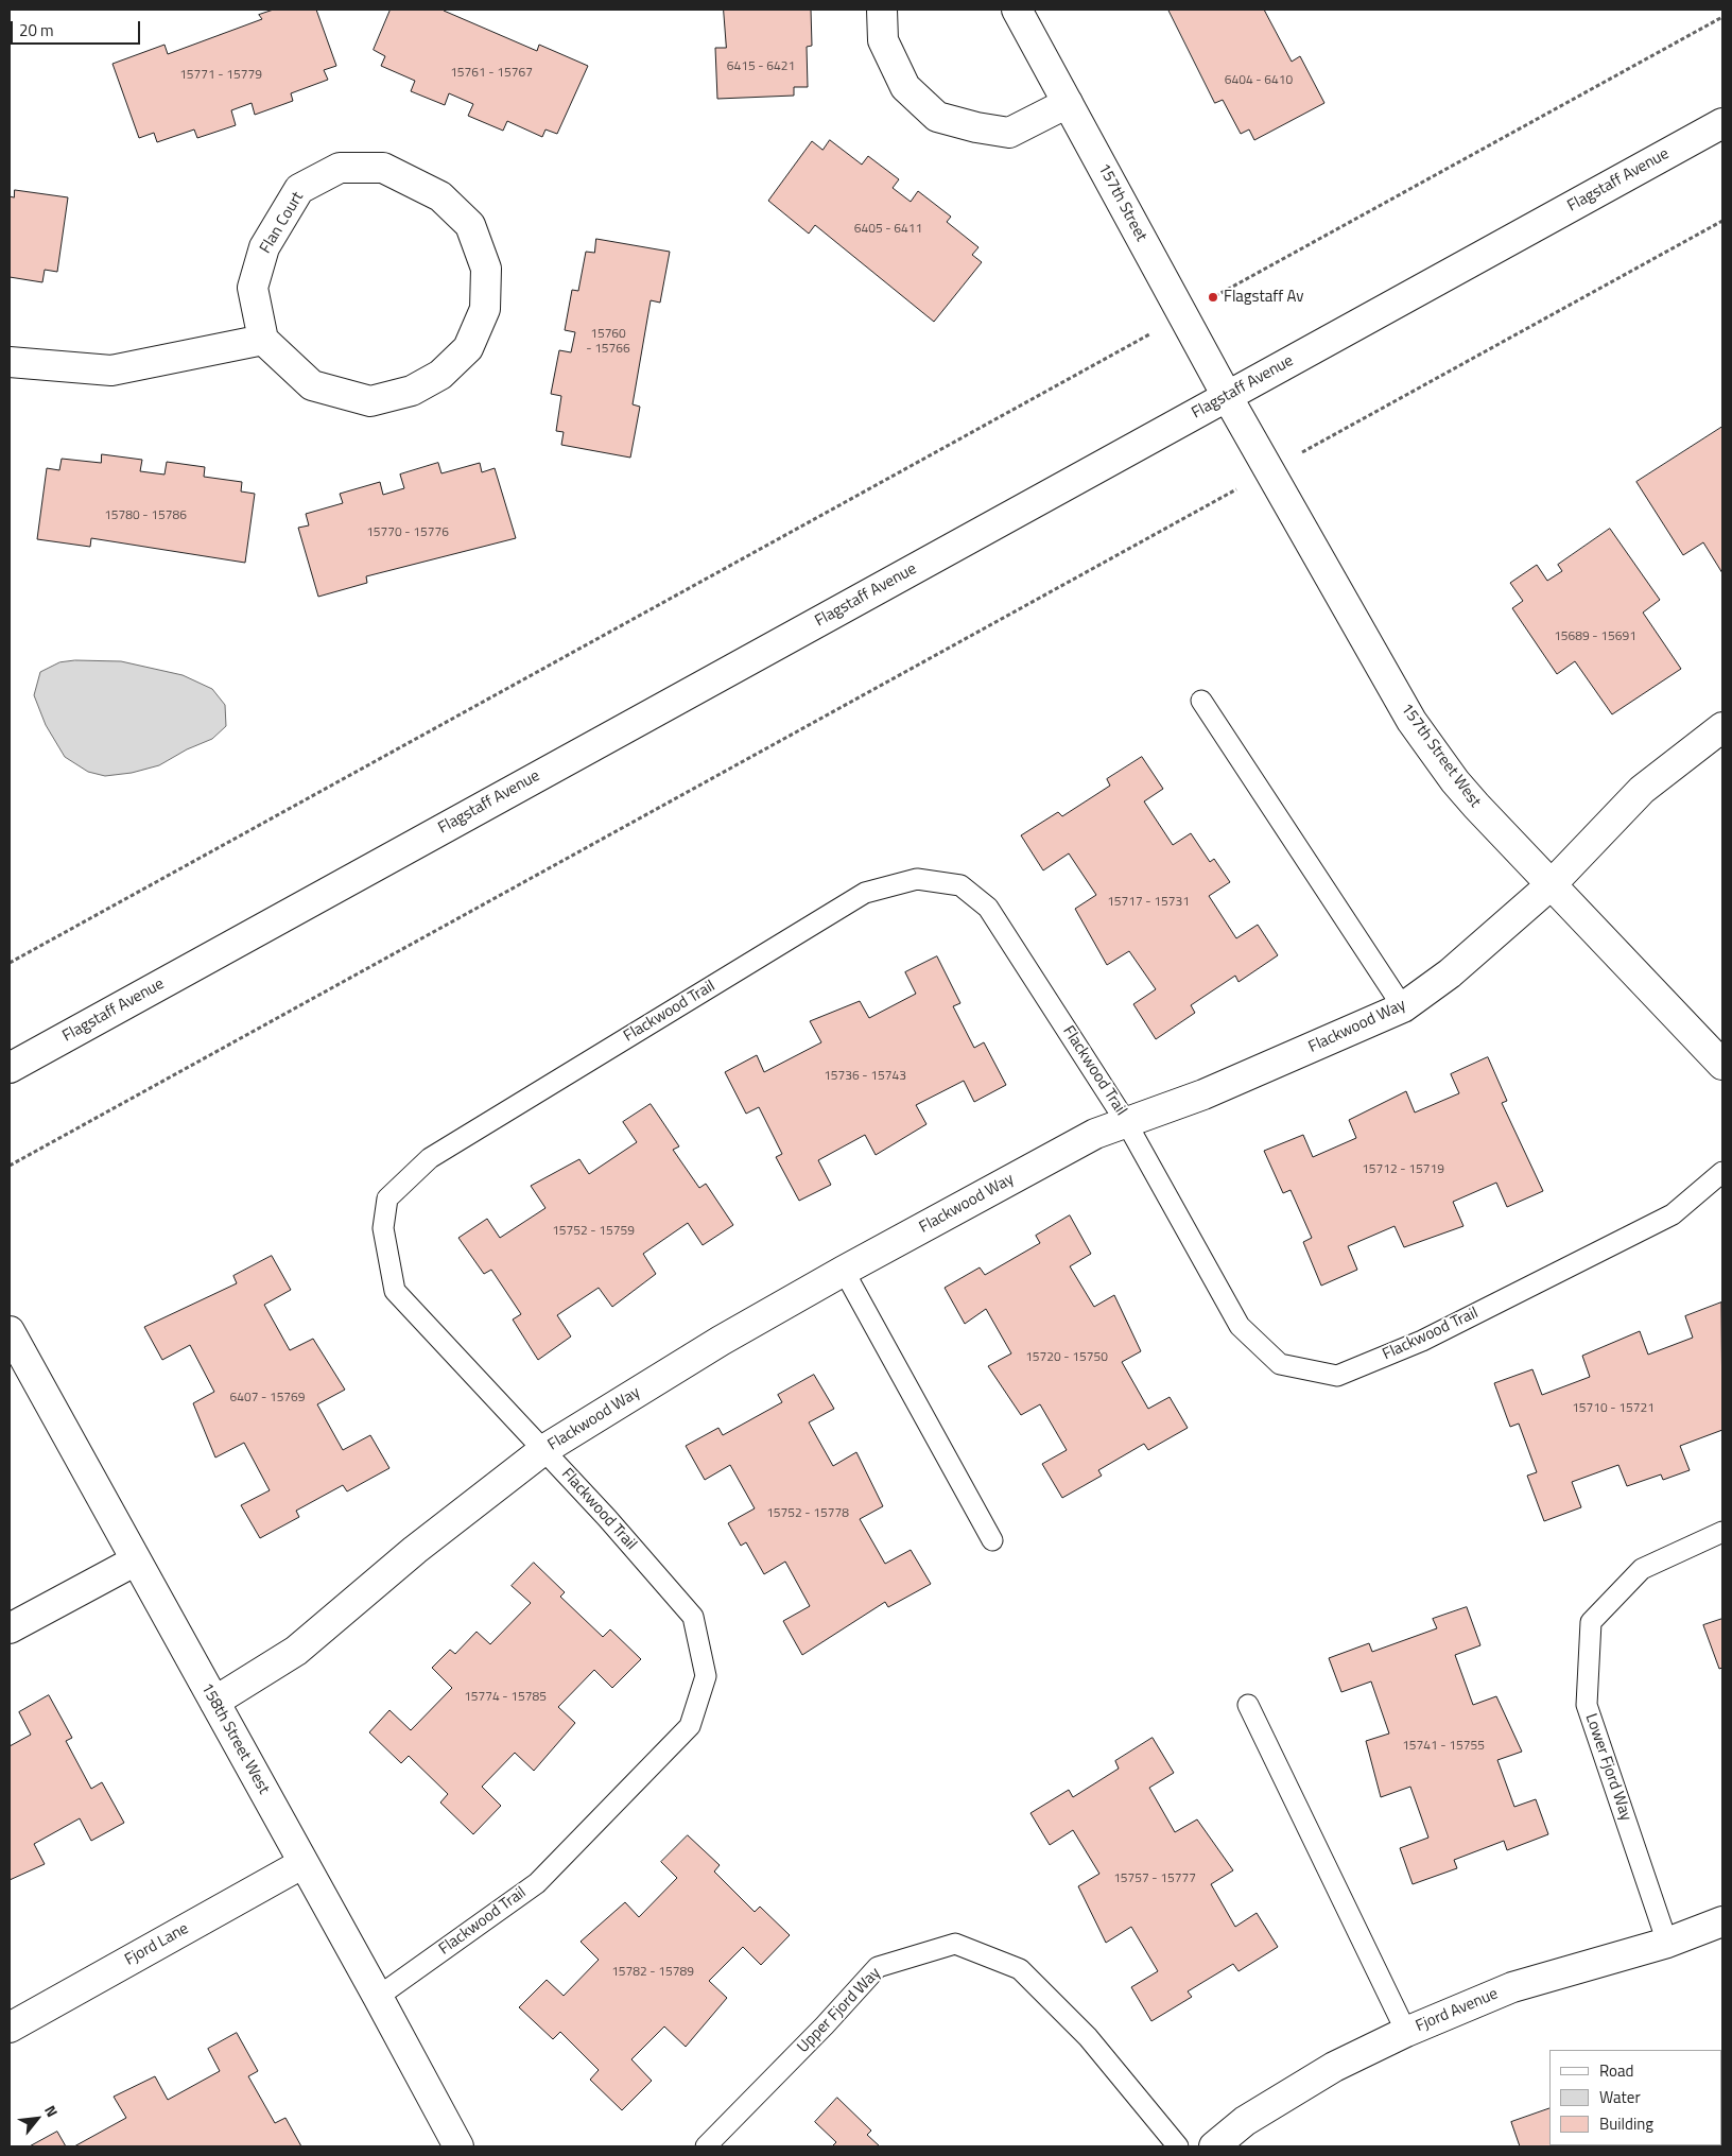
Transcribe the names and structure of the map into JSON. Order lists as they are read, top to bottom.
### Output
{
  "streets": {
    "street": [
      "Flagstaff Avenue",
      "157th Street",
      "Flan Court",
      "157th Street West",
      "Flackwood Way",
      "158th Street West",
      "Fjord Lane",
      "Fjord Avenue"
    ],
    "lane": ["Flackwood Trail", "Lower Fjord Way", "Upper Fjord Way"]
  },
  "crossings": [
    ["Flagstaff Avenue", "157th Street"],
    ["Flagstaff Avenue", "157th Street West"],
    ["157th Street", "157th Street West"],
    ["157th Street West", "Flackwood Way"],
    ["Flackwood Trail", "Flackwood Way"],
    ["Flackwood Trail", "158th Street West"],
    ["Flackwood Way", "158th Street West"],
    ["158th Street West", "Fjord Lane"],
    ["Lower Fjord Way", "Fjord Avenue"]
  ],
  "places": ["Flagstaff Av"],
  "house_numbers": [
    "6415 - 6421",
    "15761 - 15767",
    "15771 - 15779",
    "6404 - 6410",
    "6405 - 6411",
    "15760 - 15766",
    "15780 - 15786",
    "15770 - 15776",
    "15689 - 15691",
    "15717 - 15731",
    "15736 - 15743",
    "15712 - 15719",
    "15752 - 15759",
    "15720 - 15750",
    "6407 - 15769",
    "15710 - 15721",
    "15752 - 15778",
    "15774 - 15785",
    "15741 - 15755",
    "15757 - 15777",
    "15782 - 15789"
  ],
  "legend": ["Road", "Water", "Building"],
  "scale_bar": "20 m",
  "north": "top right"
}
